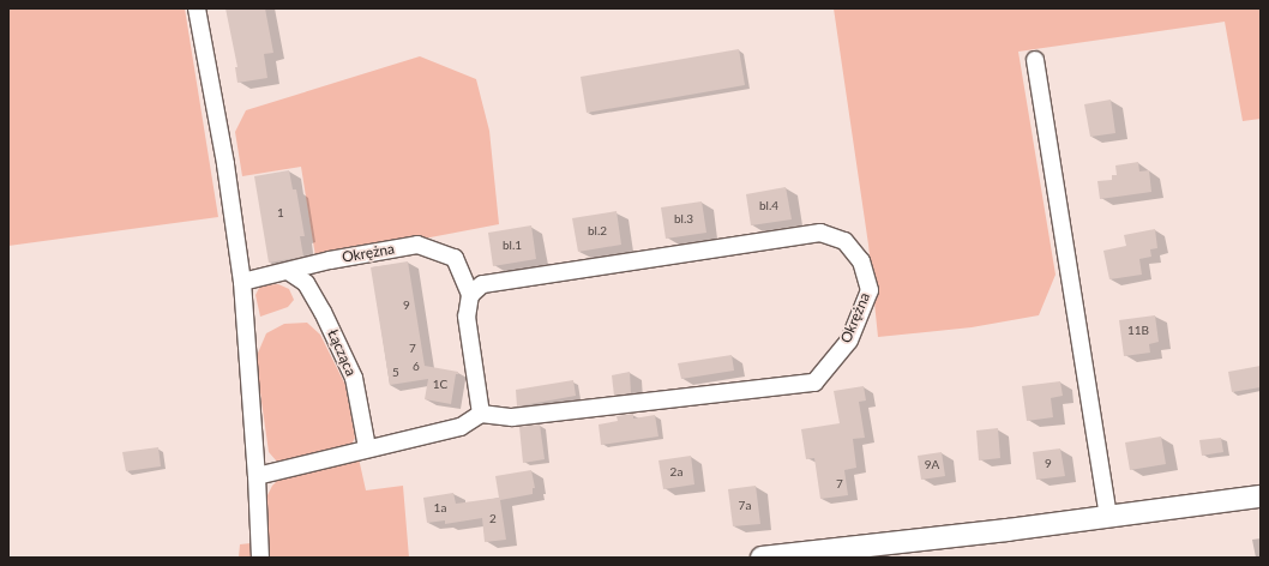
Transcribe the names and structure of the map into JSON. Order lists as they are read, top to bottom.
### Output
{
  "streets": {
    "street": ["Okrężna", "Łącząca"]
  },
  "crossings": [
    ["Okrężna", "Łącząca"]
  ],
  "house_numbers": [
    "bl.4",
    "1",
    "bl.3",
    "bl.2",
    "bl.1",
    "9",
    "11B",
    "7",
    "6",
    "5",
    "1C",
    "9",
    "9A",
    "2a",
    "7",
    "7a",
    "1a",
    "2"
  ]
}
